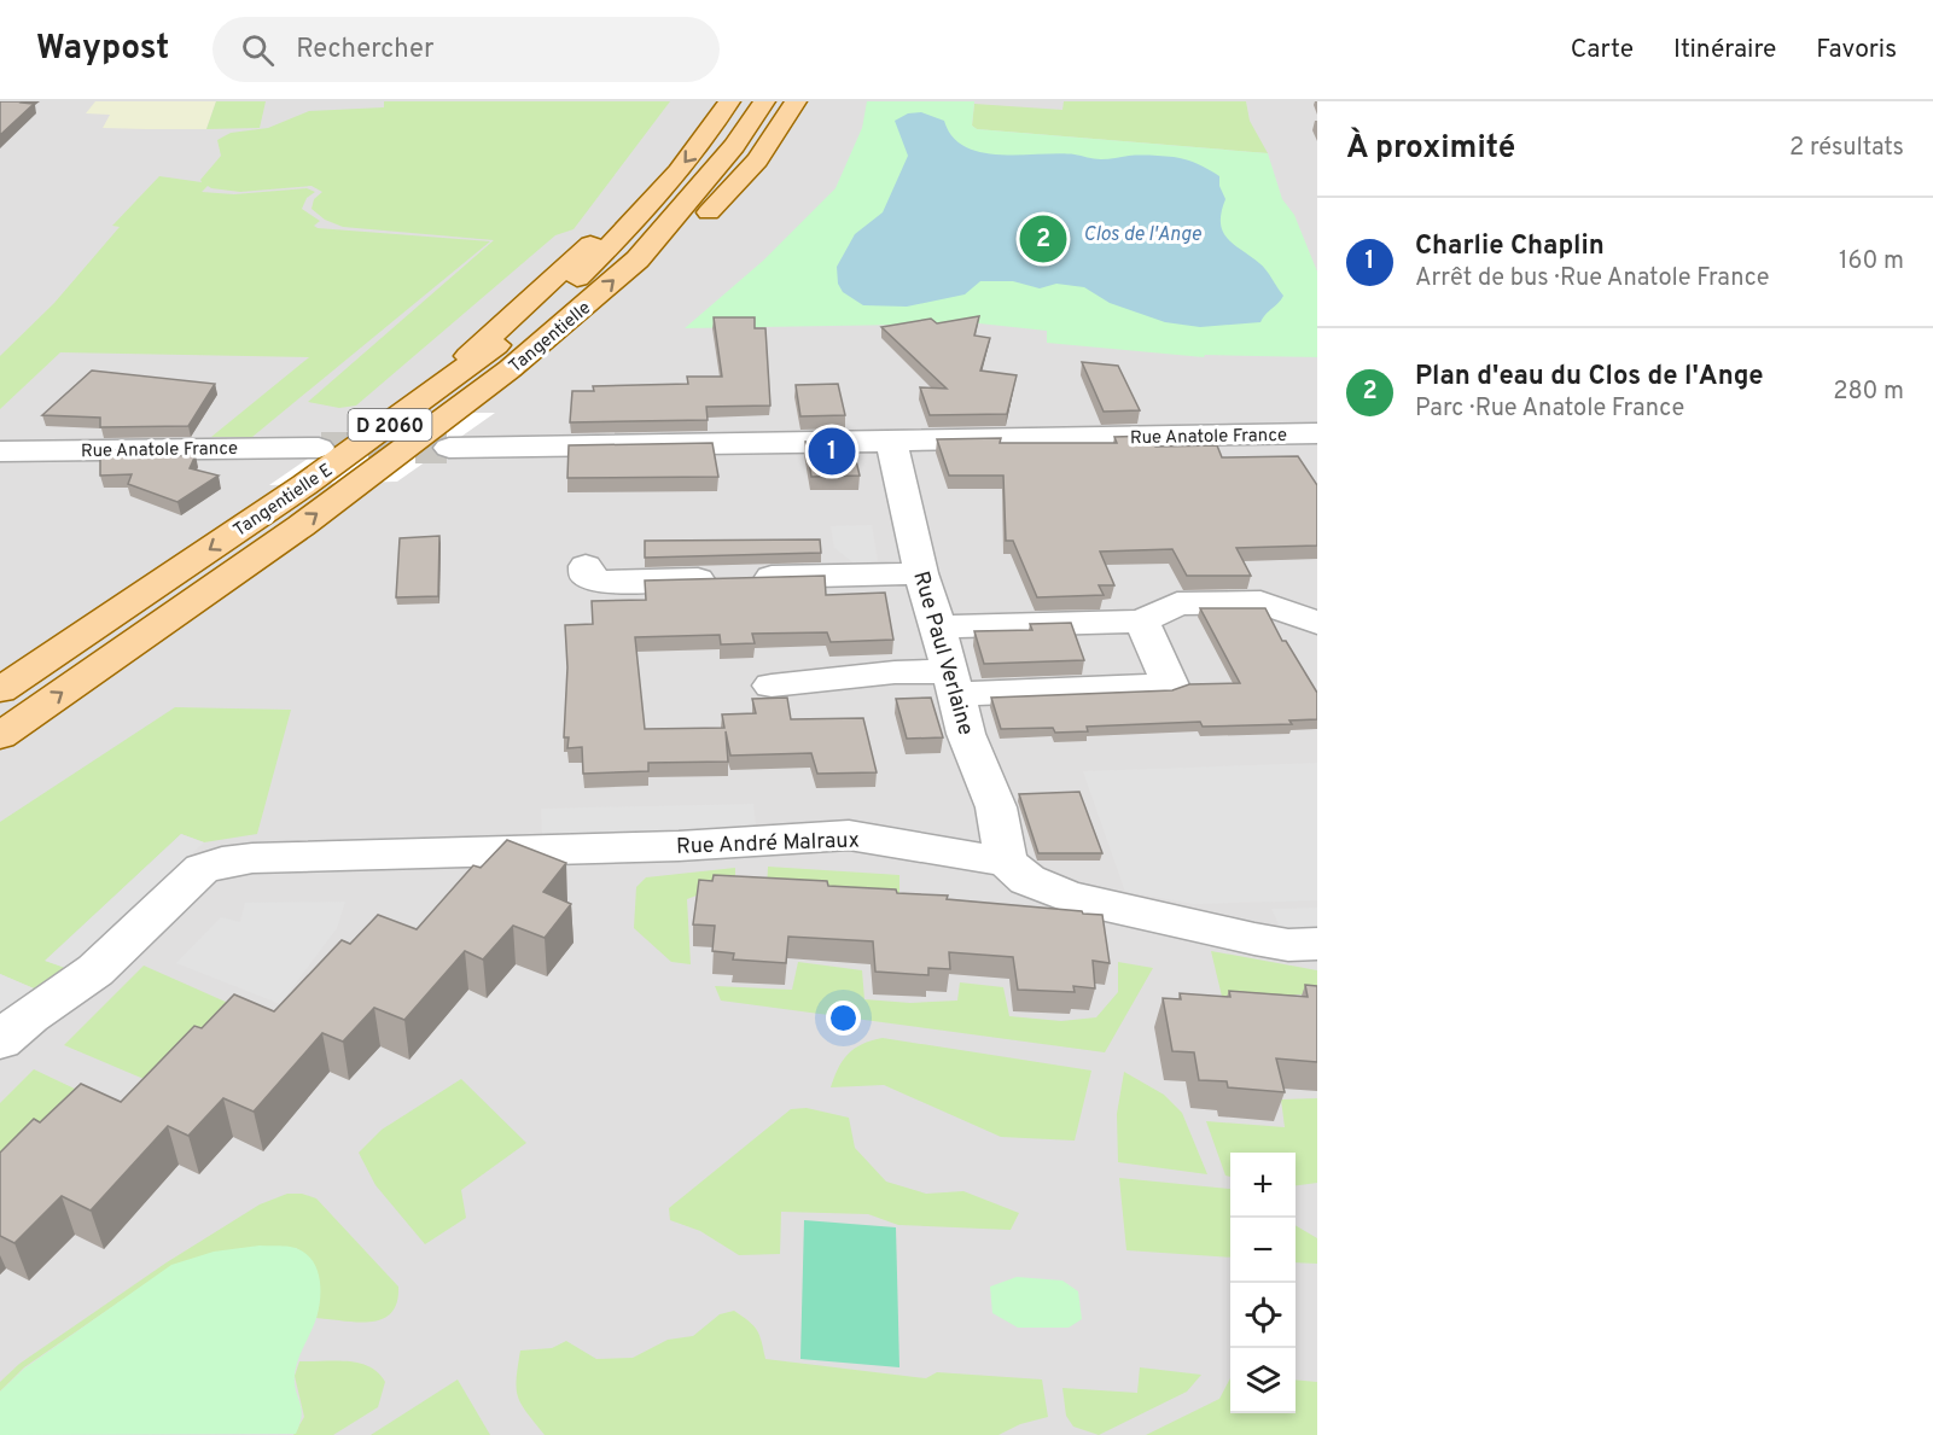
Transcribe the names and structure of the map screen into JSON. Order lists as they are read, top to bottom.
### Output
{
  "streets": {
    "main road": ["Tangentielle", "D 2060", "Tangentielle E"],
    "street": ["Rue Anatole France", "Rue Paul Verlaine", "Rue André Malraux"]
  },
  "crossings": [
    ["Tangentielle", "D 2060"],
    ["Tangentielle", "Tangentielle E"],
    ["Rue Anatole France", "Rue Paul Verlaine"],
    ["Rue Paul Verlaine", "Rue André Malraux"]
  ],
  "water": ["Clos de l'Ange"],
  "page": {
    "header": "Waypost",
    "search": "Rechercher",
    "nav": ["Carte", "Itinéraire", "Favoris"],
    "heading": ["À proximité", "2 résultats"],
    "list": [
      {
        "mark": "1",
        "name": "Charlie Chaplin",
        "note": "Arrêt de bus · Rue Anatole France",
        "value": "160 m"
      },
      {
        "mark": "2",
        "name": "Plan d'eau du Clos de l'Ange",
        "note": "Parc · Rue Anatole France",
        "value": "280 m"
      }
    ],
    "pins": ["2", "1"],
    "map_buttons": ["+", "−"]
  }
}
